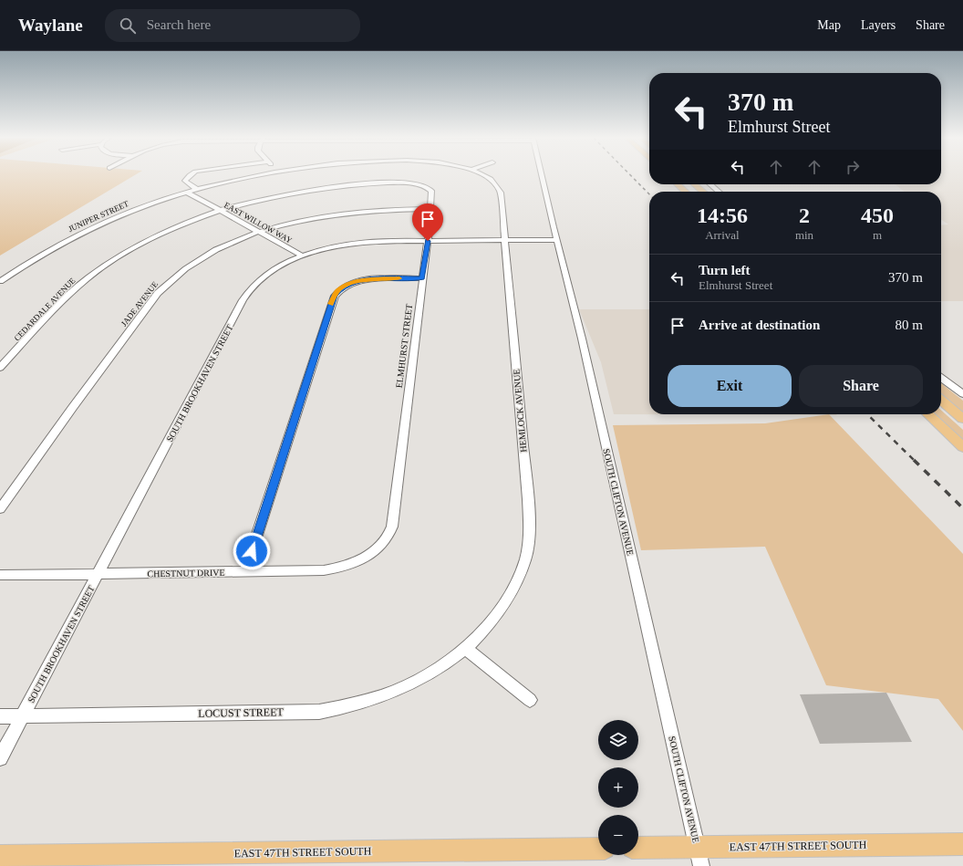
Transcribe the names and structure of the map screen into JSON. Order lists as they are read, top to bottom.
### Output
{
  "streets": {
    "main road": ["EAST 47TH STREET SOUTH"],
    "street": [
      "JUNIPER STREET",
      "EAST WILLOW WAY",
      "JADE AVENUE",
      "CEDARDALE AVENUE",
      "ELMHURST STREET",
      "SOUTH BROOKHAVEN STREET",
      "HEMLOCK AVENUE",
      "SOUTH CLIFTON AVENUE",
      "CHESTNUT DRIVE",
      "LOCUST STREET"
    ]
  },
  "crossings": [
    ["JUNIPER STREET", "EAST WILLOW WAY"],
    ["EAST WILLOW WAY", "JADE AVENUE"],
    ["EAST WILLOW WAY", "CEDARDALE AVENUE"],
    ["EAST WILLOW WAY", "SOUTH BROOKHAVEN STREET"],
    ["JADE AVENUE", "ELMHURST STREET"],
    ["CEDARDALE AVENUE", "ELMHURST STREET"],
    ["ELMHURST STREET", "SOUTH BROOKHAVEN STREET"],
    ["ELMHURST STREET", "CHESTNUT DRIVE"],
    ["SOUTH BROOKHAVEN STREET", "HEMLOCK AVENUE"],
    ["SOUTH BROOKHAVEN STREET", "SOUTH CLIFTON AVENUE"],
    ["SOUTH BROOKHAVEN STREET", "CHESTNUT DRIVE"],
    ["SOUTH BROOKHAVEN STREET", "LOCUST STREET"],
    ["HEMLOCK AVENUE", "LOCUST STREET"],
    ["SOUTH CLIFTON AVENUE", "EAST 47TH STREET SOUTH"]
  ],
  "page": {
    "header": "Waylane",
    "search": "Search here",
    "nav": ["Map", "Layers", "Share"],
    "turn": ["370 m", "Elmhurst Street"],
    "eta": [
      "14:56",
      "Arrival",
      "2",
      "min",
      "450",
      "m"
    ],
    "list": [
      {
        "name": "Turn left",
        "note": "Elmhurst Street",
        "value": "370 m"
      },
      {
        "name": "Arrive at destination",
        "value": "80 m"
      }
    ],
    "buttons": ["Exit", "Share"],
    "map_buttons": ["+", "−"]
  }
}
